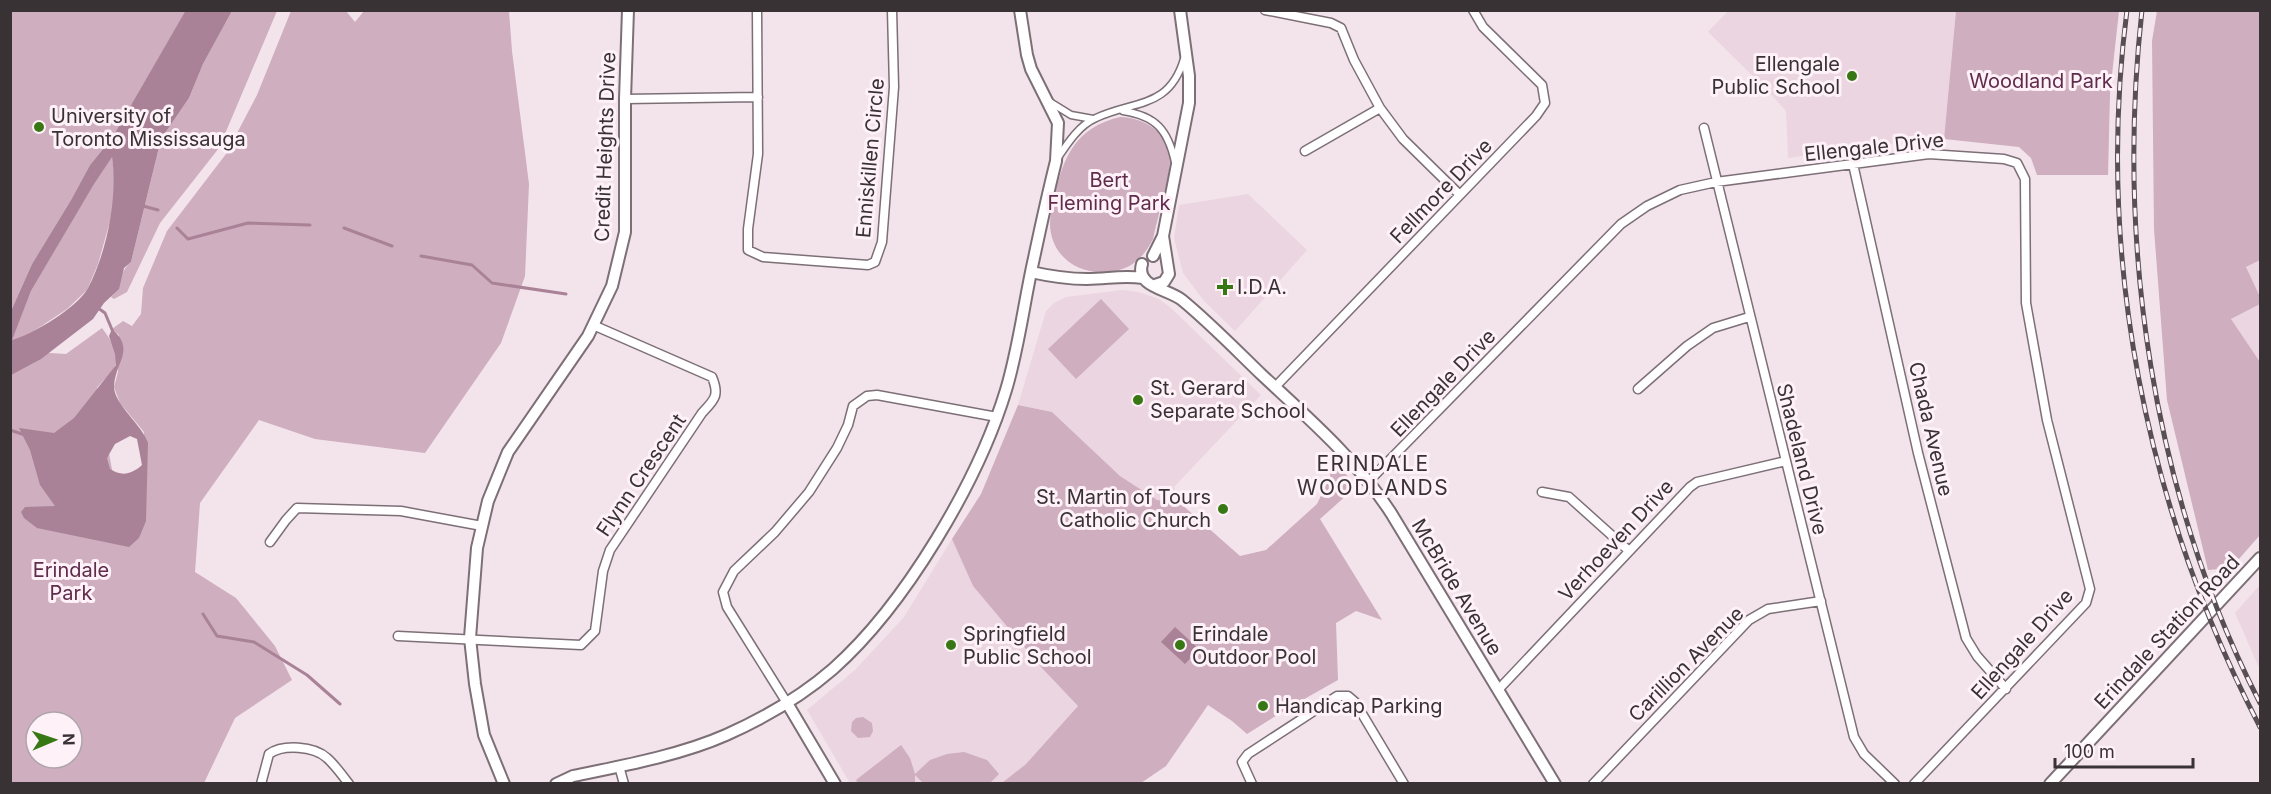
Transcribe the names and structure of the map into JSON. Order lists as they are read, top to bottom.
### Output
{
  "streets": {
    "street": [
      "Credit Heights Drive",
      "Ellengale Drive",
      "Enniskillen Circle",
      "Fellmore Drive",
      "Chada Avenue",
      "Shadeland Drive",
      "Flynn Crescent",
      "Verhoeven Drive",
      "McBride Avenue",
      "Erindale Station Road",
      "Carillion Avenue"
    ]
  },
  "crossings": [
    ["Credit Heights Drive", "Flynn Crescent"],
    ["Ellengale Drive", "Chada Avenue"],
    ["Ellengale Drive", "Shadeland Drive"],
    ["Ellengale Drive", "McBride Avenue"],
    ["Fellmore Drive", "McBride Avenue"],
    ["Shadeland Drive", "Verhoeven Drive"],
    ["Shadeland Drive", "Carillion Avenue"],
    ["Verhoeven Drive", "McBride Avenue"]
  ],
  "districts": ["ERINDALE WOODLANDS"],
  "parks": ["Woodland Park", "Bert Fleming Park", "Erindale Park"],
  "places": {
    "other": [
      "Ellengale Public School",
      "University of Toronto Mississauga",
      "St. Gerard Separate School",
      "St. Martin of Tours Catholic Church",
      "Springfield Public School",
      "Erindale Outdoor Pool",
      "Handicap Parking"
    ],
    "health": ["I.D.A."]
  },
  "scale_bar": "100 m",
  "north": "right"
}
